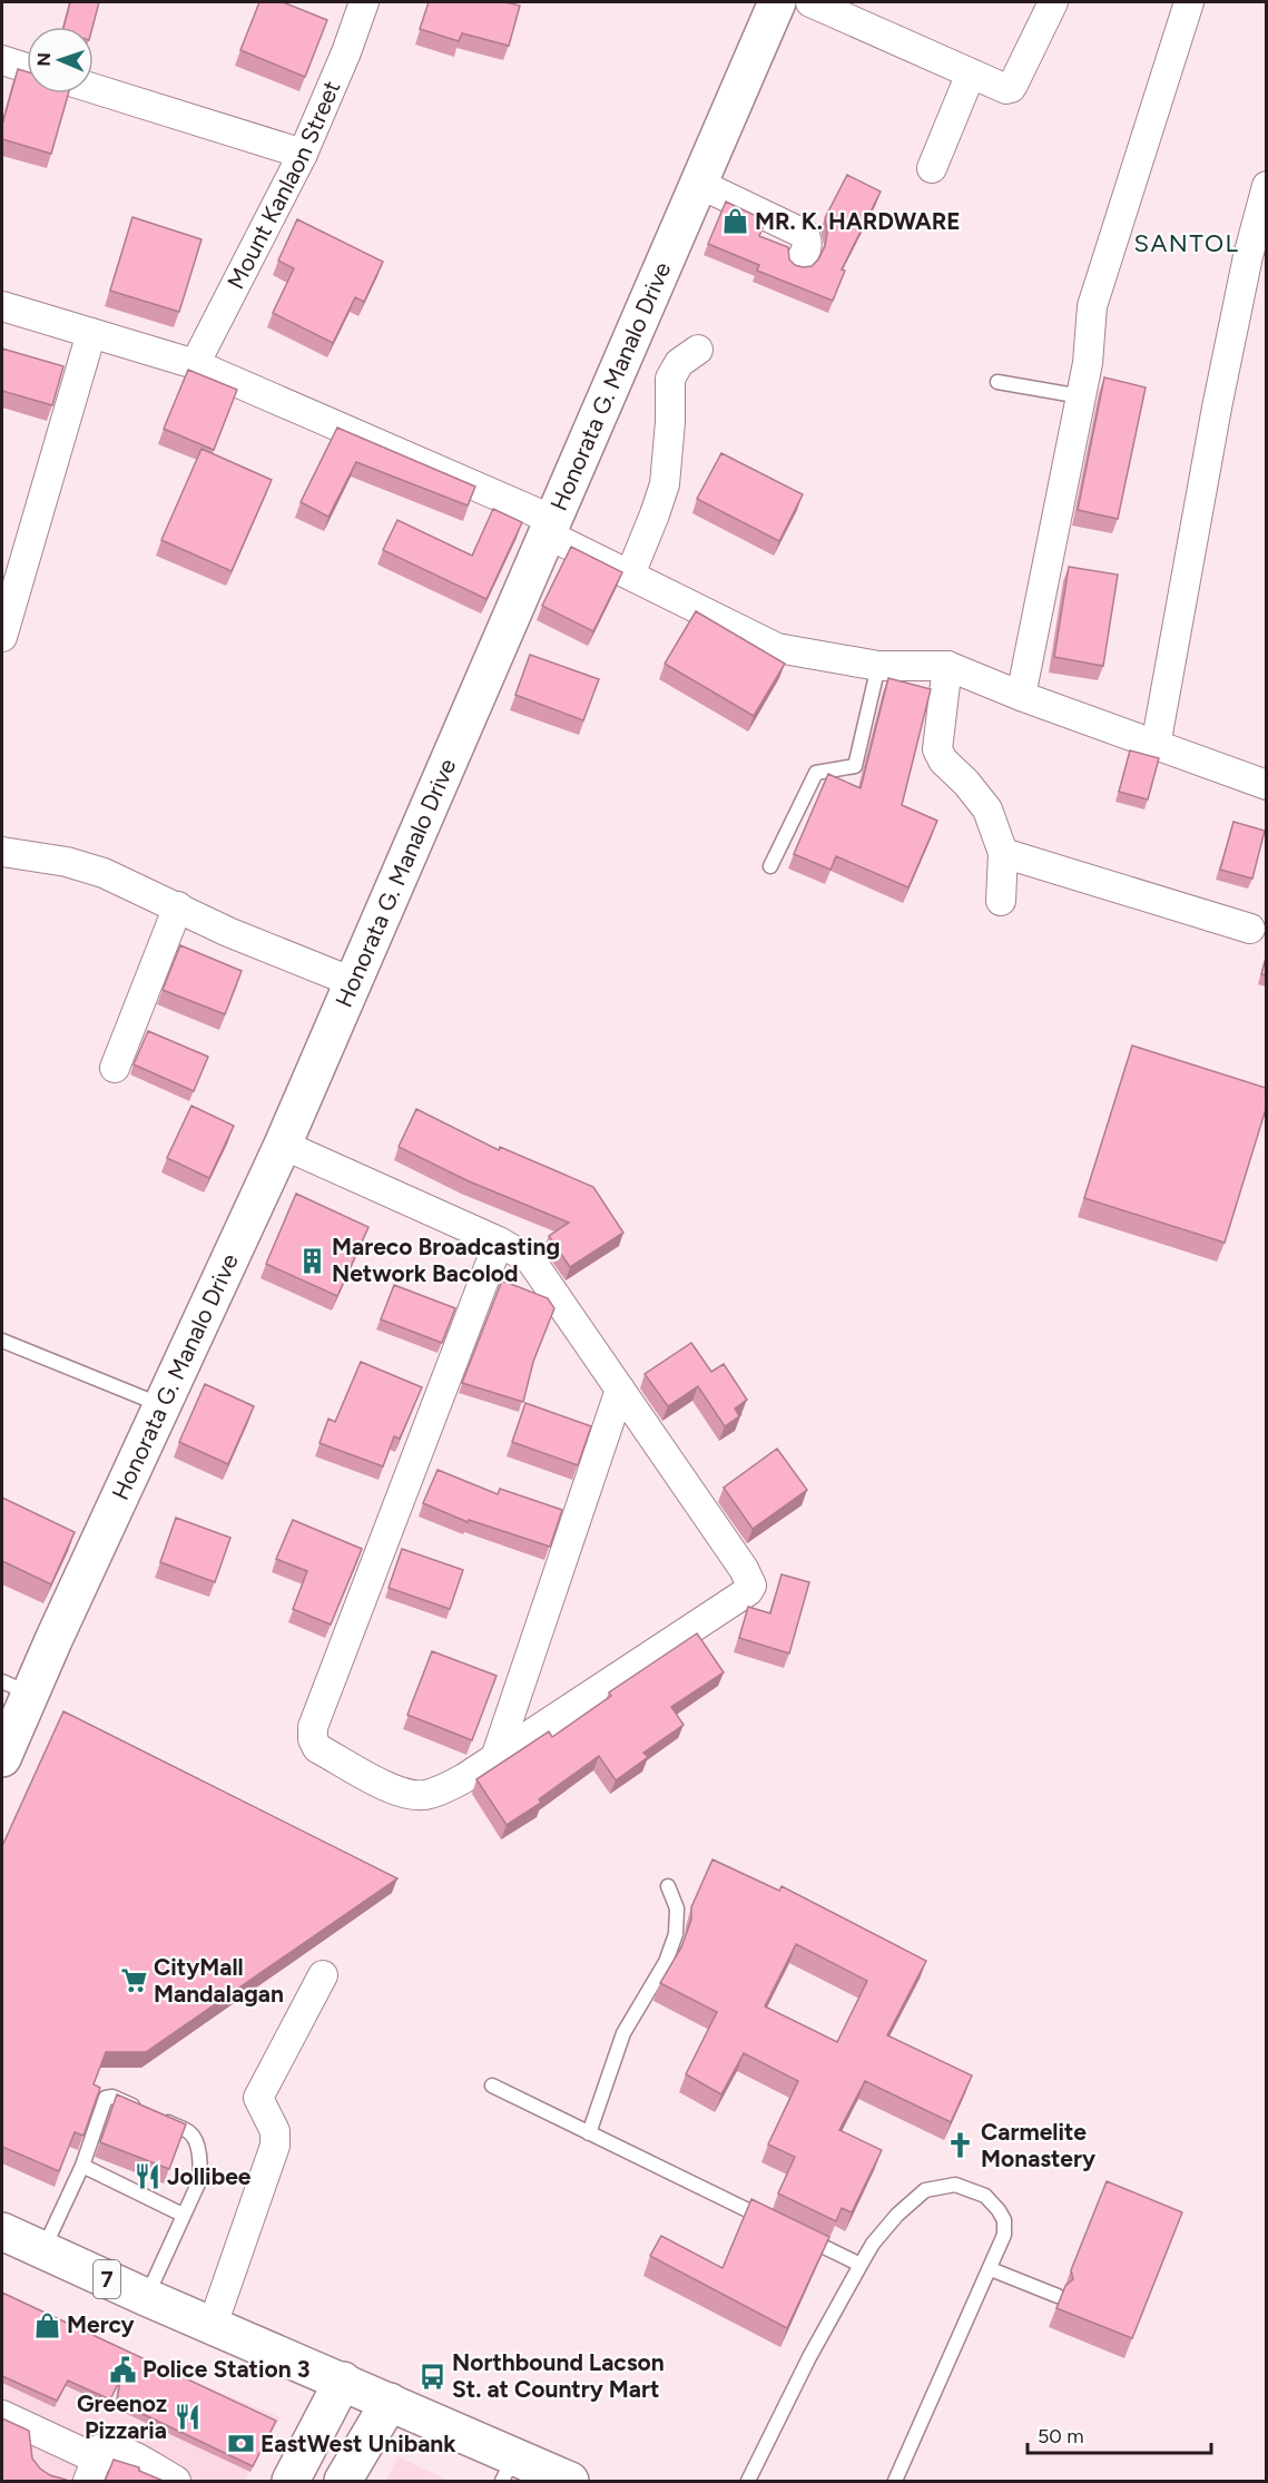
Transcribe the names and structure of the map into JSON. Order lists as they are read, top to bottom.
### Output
{
  "streets": {
    "street": ["Mount Kanlaon Street", "Honorata G. Manalo Drive", "7"]
  },
  "districts": ["SANTOL"],
  "places": {
    "shop": ["MR. K. HARDWARE", "Mercy"],
    "building": ["Mareco Broadcasting Network Bacolod"],
    "supermarket": ["CityMall Mandalagan"],
    "church": ["Carmelite Monastery"],
    "restaurant": ["Jollibee", "Greenoz Pizzaria"],
    "public building": ["Police Station 3"],
    "bus stop": ["Northbound Lacson St. at Country Mart"],
    "bank": ["EastWest Unibank"]
  },
  "scale_bar": "50 m",
  "north": "left"
}
